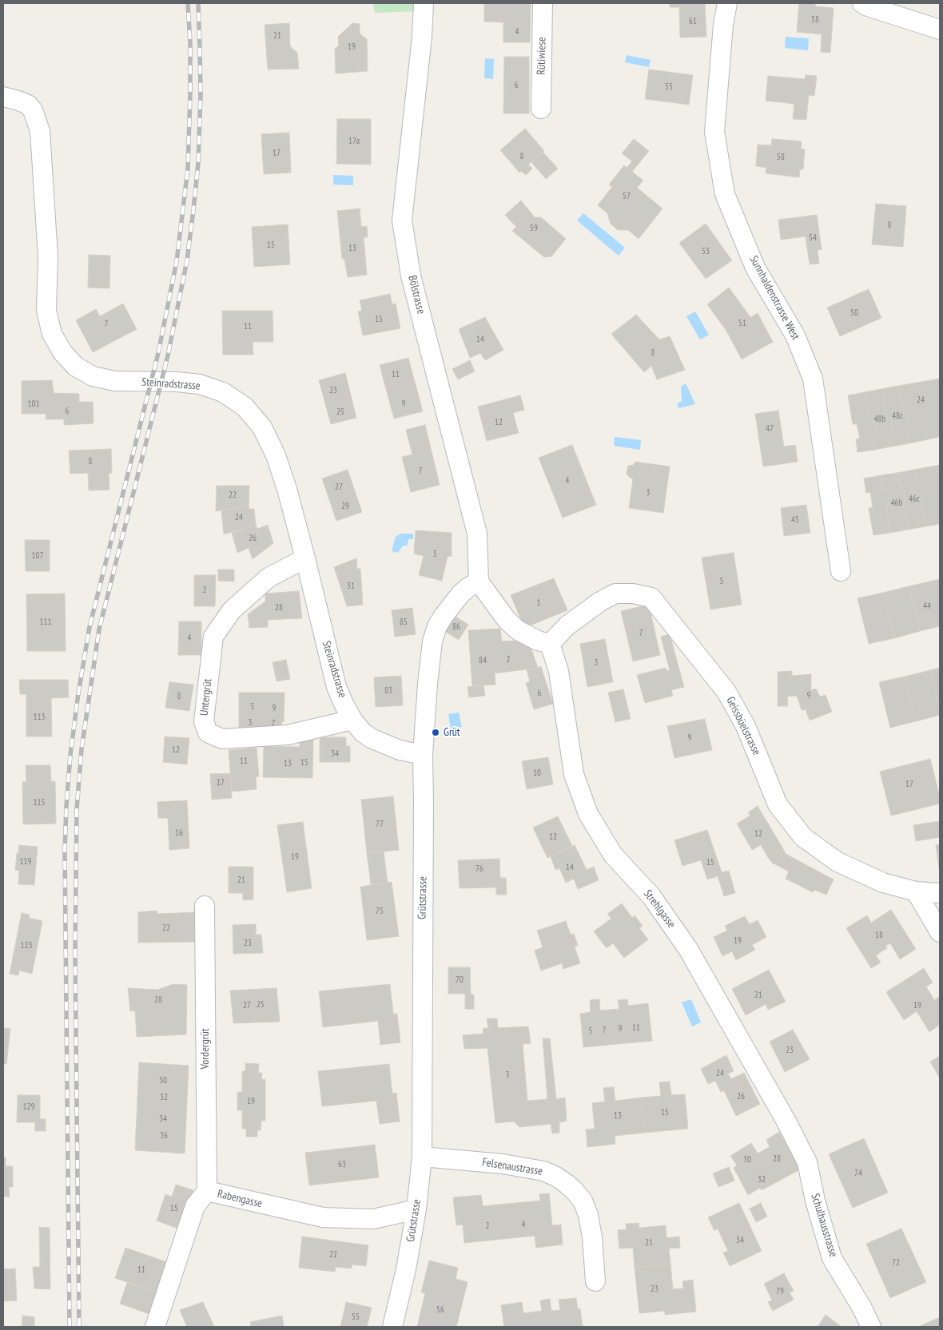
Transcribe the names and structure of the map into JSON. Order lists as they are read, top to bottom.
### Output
{
  "streets": {
    "street": [
      "Rütiwiese",
      "Bölstrasse",
      "Sunnhaldenstrasse West",
      "Steinradstrasse",
      "Untergrüt",
      "Geissbüelstrasse",
      "Grütstrasse",
      "Strehlgasse",
      "Vordergrüt",
      "Felsenaustrasse",
      "Rabengasse",
      "Schulhausstrasse"
    ]
  },
  "crossings": [
    ["Bölstrasse", "Grütstrasse"],
    ["Steinradstrasse", "Untergrüt"],
    ["Steinradstrasse", "Grütstrasse"],
    ["Geissbüelstrasse", "Strehlgasse"],
    ["Grütstrasse", "Felsenaustrasse"],
    ["Grütstrasse", "Rabengasse"],
    ["Strehlgasse", "Schulhausstrasse"],
    ["Vordergrüt", "Rabengasse"]
  ],
  "places": ["Grüt"],
  "house_numbers": [
    "58",
    "61",
    "4",
    "21",
    "19",
    "6",
    "55",
    "17a",
    "17",
    "8",
    "58",
    "57",
    "8",
    "59",
    "54",
    "15",
    "13",
    "53",
    "50",
    "15",
    "51",
    "7",
    "11",
    "14",
    "8",
    "11",
    "23",
    "24",
    "101",
    "9",
    "6",
    "25",
    "48c",
    "48b",
    "12",
    "47",
    "8",
    "7",
    "4",
    "27",
    "3",
    "22",
    "46c",
    "46b",
    "29",
    "24",
    "45",
    "26",
    "3",
    "107",
    "5",
    "31",
    "2",
    "1",
    "44",
    "28",
    "111",
    "85",
    "86",
    "7",
    "4",
    "2",
    "84",
    "3",
    "83",
    "6",
    "9",
    "8",
    "5",
    "9",
    "113",
    "3",
    "7",
    "9",
    "12",
    "34",
    "11",
    "15",
    "13",
    "10",
    "17",
    "17",
    "115",
    "77",
    "16",
    "12",
    "12",
    "19",
    "119",
    "15",
    "14",
    "76",
    "21",
    "75",
    "22",
    "18",
    "19",
    "23",
    "123",
    "70",
    "21",
    "28",
    "25",
    "27",
    "19",
    "11",
    "9",
    "7",
    "5",
    "23",
    "24",
    "3",
    "30",
    "26",
    "32",
    "19",
    "129",
    "15",
    "13",
    "34",
    "36",
    "28",
    "30",
    "63",
    "74",
    "32",
    "15",
    "4",
    "2",
    "34",
    "21",
    "22",
    "72",
    "11",
    "23",
    "79",
    "56",
    "55"
  ]
}
